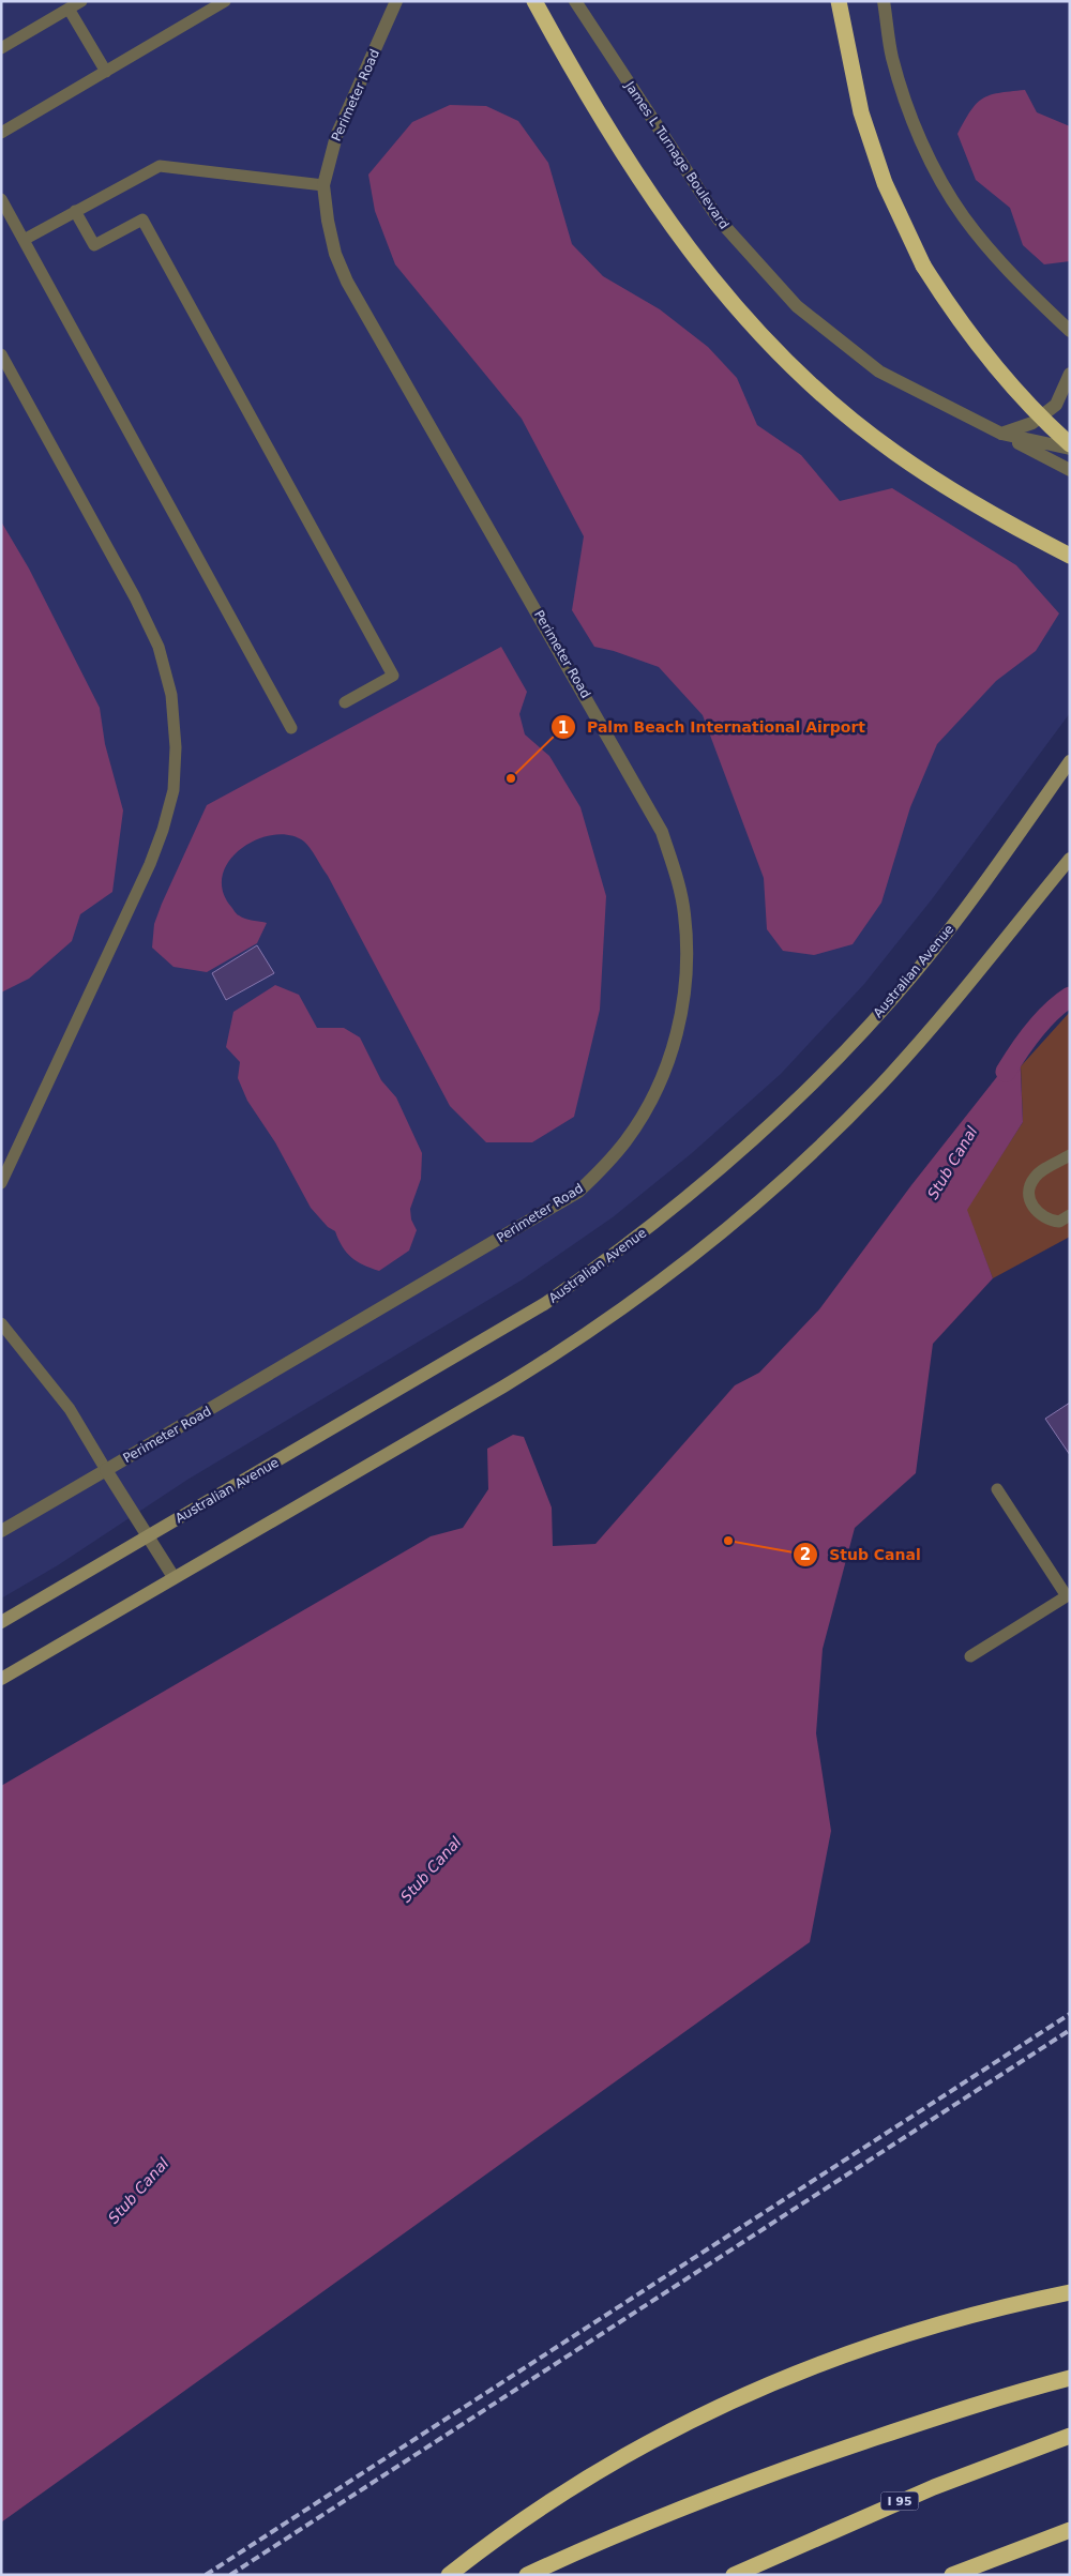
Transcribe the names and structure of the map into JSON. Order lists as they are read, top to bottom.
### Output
{
  "streets": {
    "highway": ["I 95"],
    "main road": ["Australian Avenue"],
    "street": ["Perimeter Road", "James L Turnage Boulevard"]
  },
  "water": ["Stub Canal"],
  "places": ["Palm Beach International Airport", "Stub Canal"]
}
